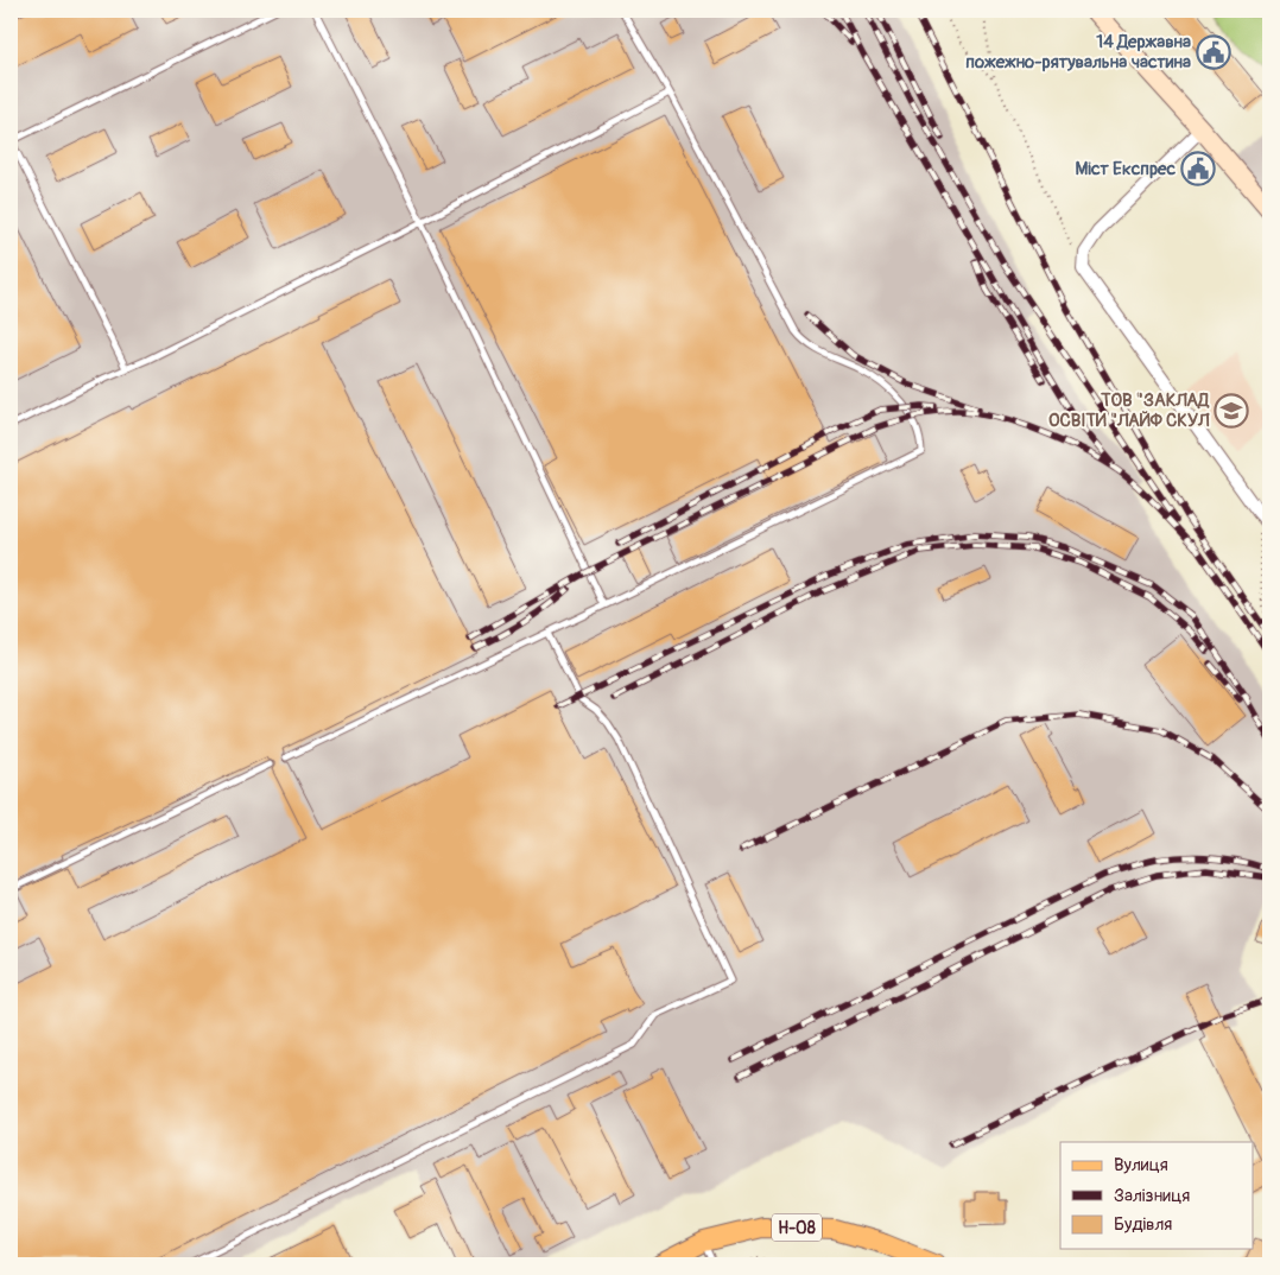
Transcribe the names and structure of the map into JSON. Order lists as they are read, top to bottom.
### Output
{
  "streets": {
    "main road": ["Н-08"]
  },
  "places": {
    "public building": ["14 Державна пожежно-рятувальна частина", "Міст Експрес"],
    "school or university": ["ТОВ \"ЗАКЛАД ОСВІТИ \"ЛАЙФ СКУЛ"]
  },
  "legend": ["Вулиця", "Залізниця", "Будівля"]
}
